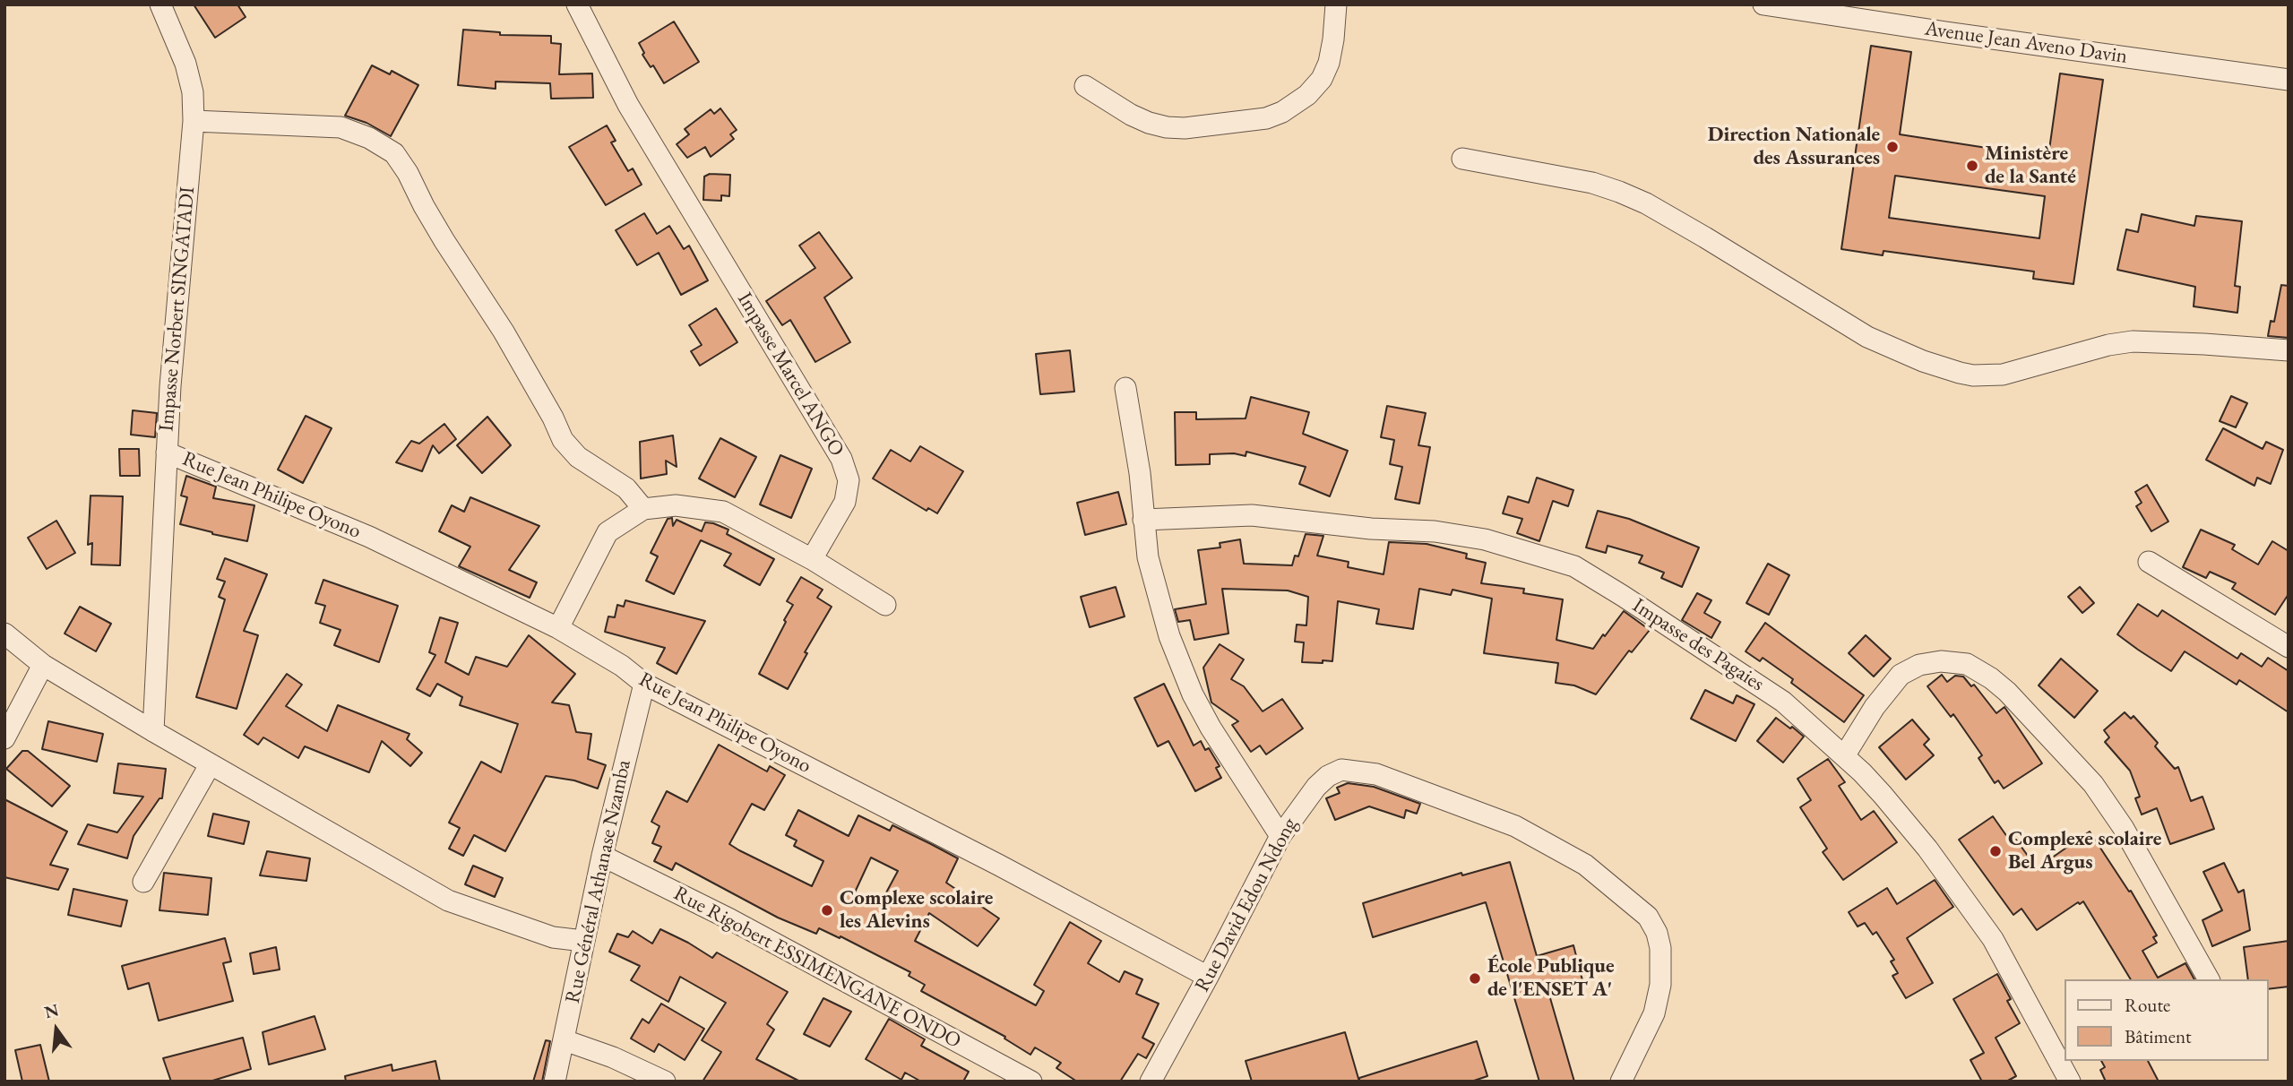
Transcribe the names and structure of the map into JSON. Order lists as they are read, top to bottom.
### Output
{
  "streets": {
    "street": [
      "Avenue Jean Aveno Davin",
      "Impasse Norbert SINGATADI",
      "Impasse Marcel ANGO",
      "Rue Jean Philipe Oyono",
      "Impasse des Pagaies",
      "Rue Général Athanase Nzamba",
      "Rue David Edou Ndong",
      "Rue Rigobert ESSIMENGANE ONDO"
    ]
  },
  "crossings": [
    ["Impasse Norbert SINGATADI", "Rue Jean Philipe Oyono"],
    ["Rue Jean Philipe Oyono", "Rue Général Athanase Nzamba"],
    ["Rue Jean Philipe Oyono", "Rue David Edou Ndong"],
    ["Rue Général Athanase Nzamba", "Rue Rigobert ESSIMENGANE ONDO"]
  ],
  "places": [
    "Direction Nationale des Assurances",
    "Ministère de la Santé",
    "Complexe scolaire Bel Argus",
    "Complexe scolaire les Alevins",
    "École Publique de l'ENSET A'"
  ],
  "legend": ["Route", "Bâtiment"],
  "north": "top"
}
